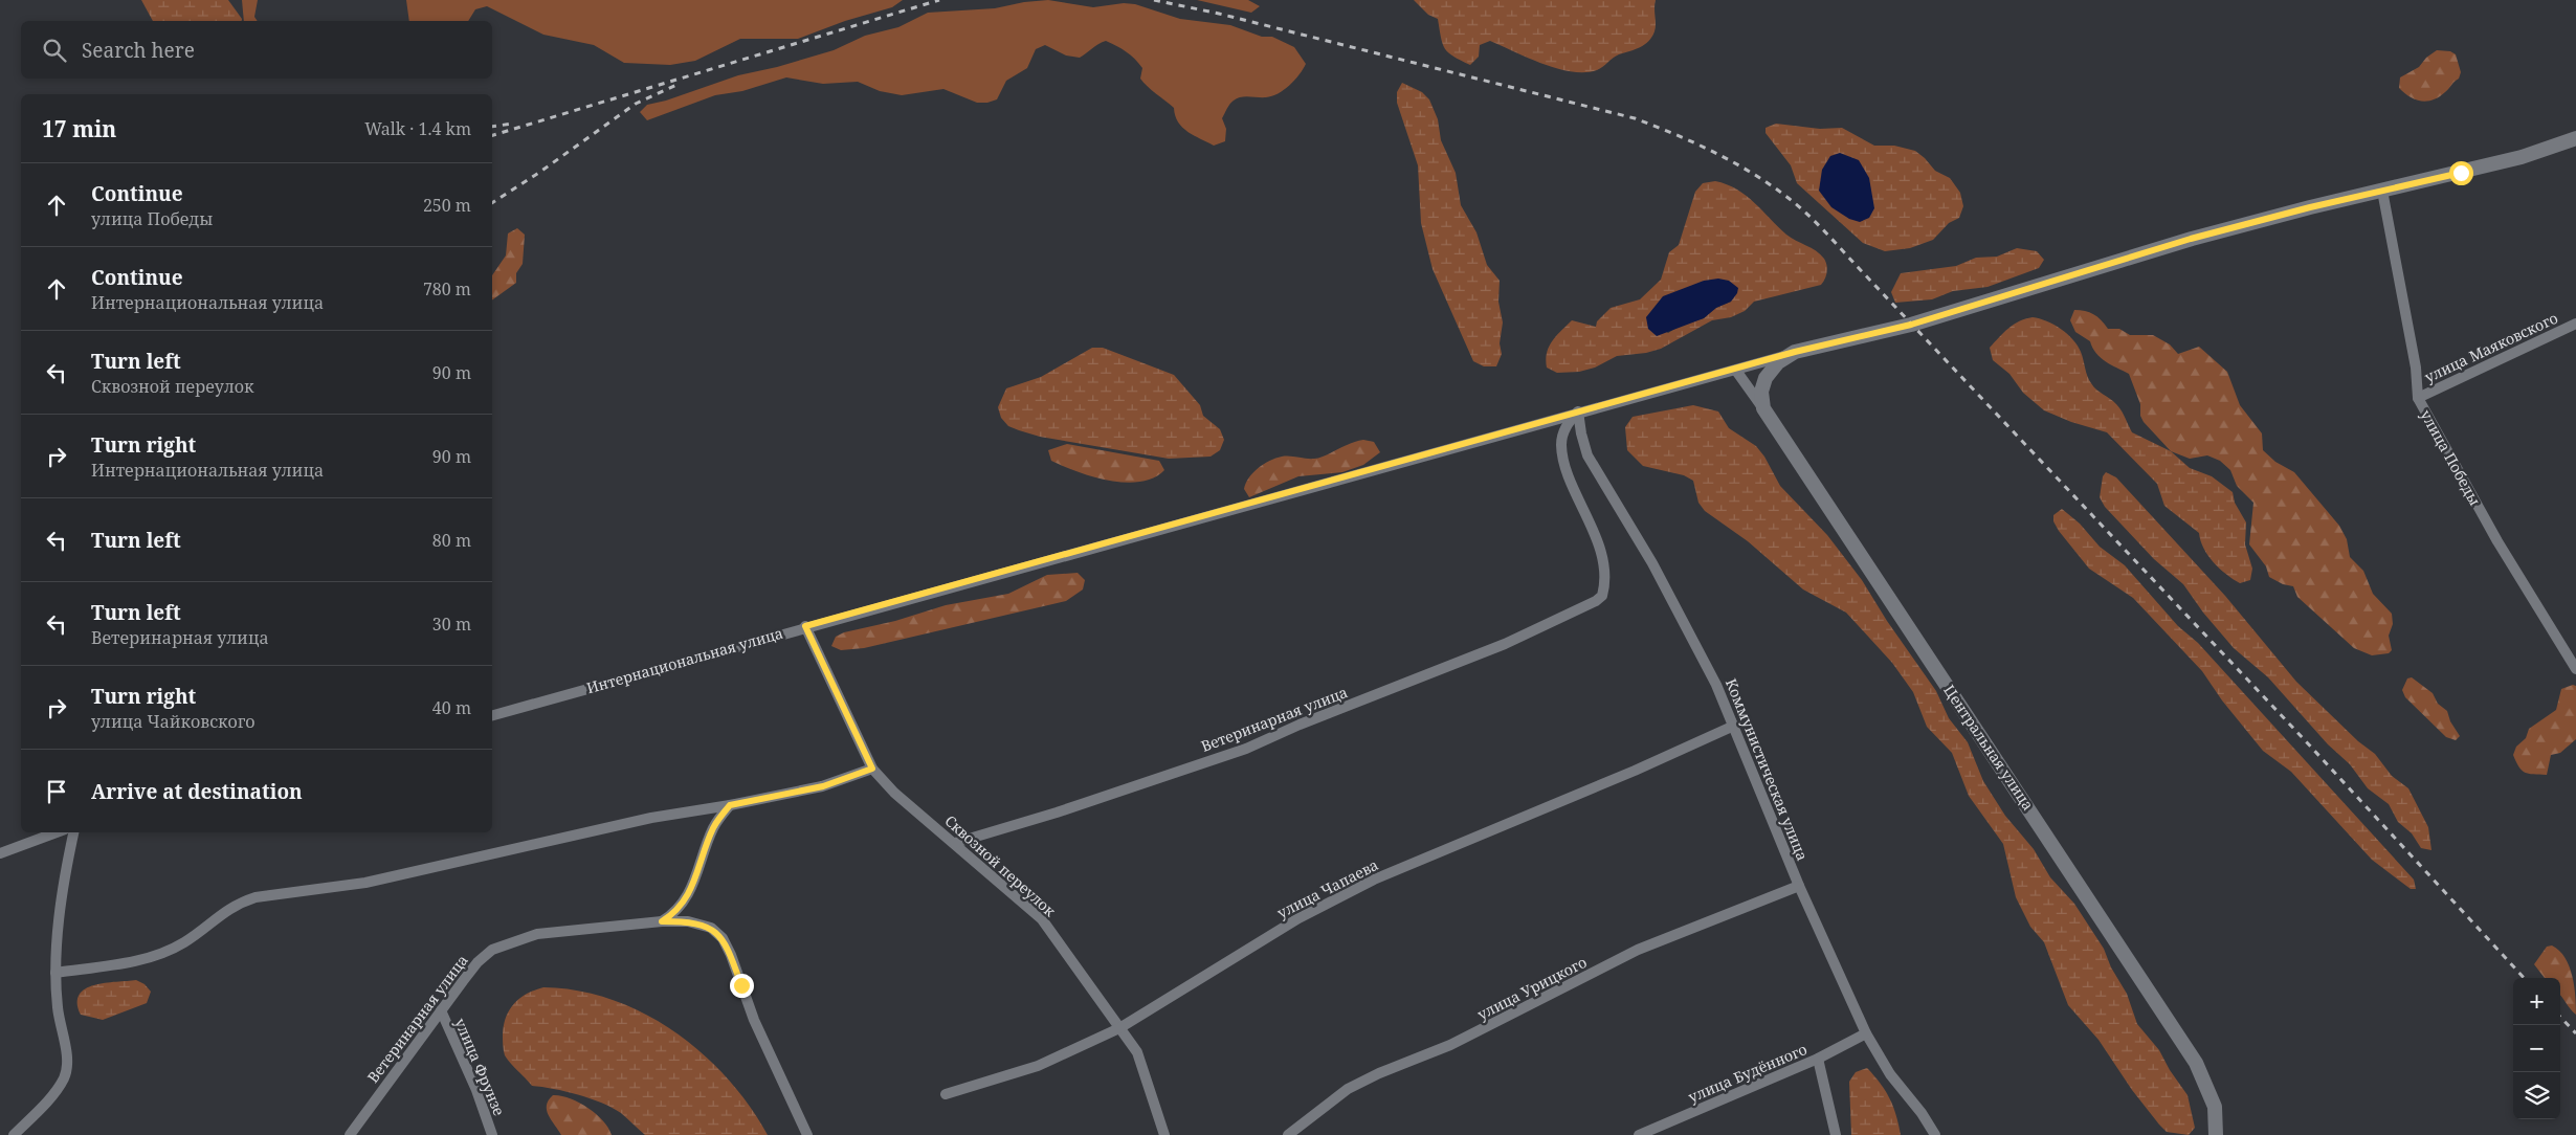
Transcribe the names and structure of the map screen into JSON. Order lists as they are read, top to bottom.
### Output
{
  "streets": {
    "street": [
      "улица Маяковского",
      "улица Победы",
      "Интернациональная улица",
      "Ветеринарная улица",
      "Центральная улица",
      "Коммунистическая улица",
      "Сквозной переулок",
      "улица Чапаева",
      "улица Урицкого",
      "улица Фрунзе",
      "улица Будённого"
    ]
  },
  "crossings": [
    ["улица Маяковского", "улица Победы"],
    ["улица Победы", "Интернациональная улица"],
    ["Интернациональная улица", "Ветеринарная улица"],
    ["Интернациональная улица", "Центральная улица"],
    ["Интернациональная улица", "Коммунистическая улица"],
    ["Интернациональная улица", "Сквозной переулок"],
    ["Ветеринарная улица", "Коммунистическая улица"],
    ["Ветеринарная улица", "Сквозной переулок"],
    ["Ветеринарная улица", "улица Фрунзе"],
    ["Коммунистическая улица", "улица Чапаева"],
    ["Коммунистическая улица", "улица Урицкого"],
    ["Коммунистическая улица", "улица Будённого"],
    ["Сквозной переулок", "улица Чапаева"]
  ],
  "page": {
    "search": "Search here",
    "heading": ["17 min", "Walk · 1.4 km"],
    "list": [
      ["Continue", "улица Победы", "250 m"],
      ["Continue", "Интернациональная улица", "780 m"],
      ["Turn left", "Сквозной переулок", "90 m"],
      ["Turn right", "Интернациональная улица", "90 m"],
      ["Turn left", "80 m"],
      ["Turn left", "Ветеринарная улица", "30 m"],
      ["Turn right", "улица Чайковского", "40 m"],
      "Arrive at destination"
    ],
    "map_buttons": ["+", "−"]
  }
}
